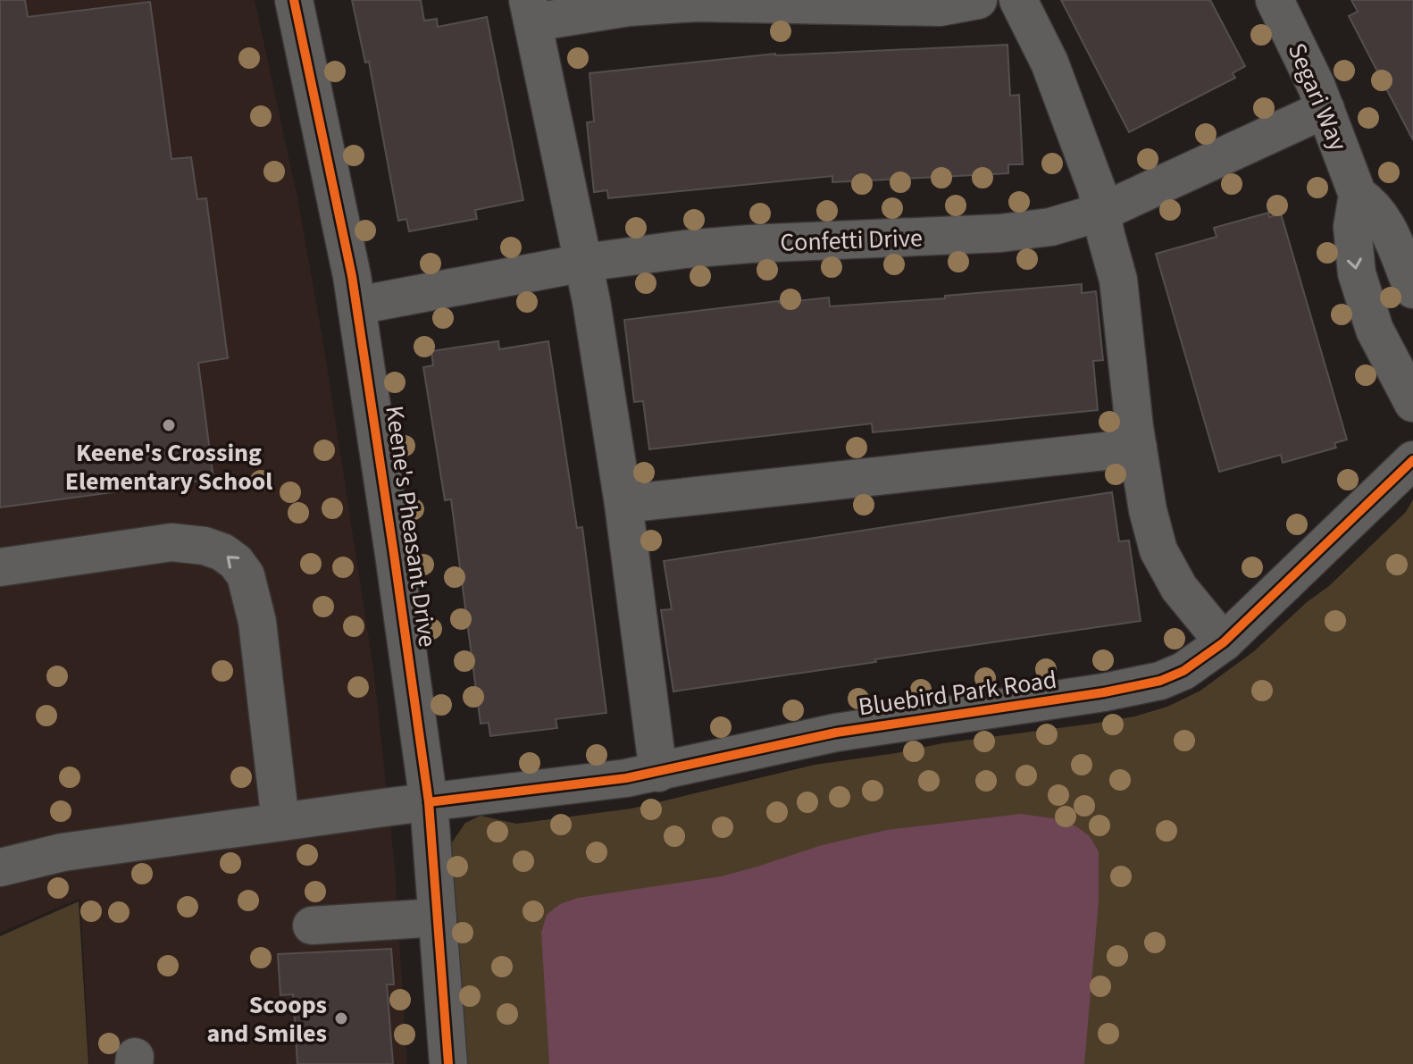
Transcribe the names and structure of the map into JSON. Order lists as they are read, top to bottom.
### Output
{
  "streets": {
    "street": [
      "Segari Way",
      "Confetti Drive",
      "Keene's Pheasant Drive",
      "Bluebird Park Road"
    ]
  },
  "crossings": [
    ["Segari Way", "Confetti Drive"],
    ["Confetti Drive", "Keene's Pheasant Drive"],
    ["Keene's Pheasant Drive", "Bluebird Park Road"]
  ],
  "places": ["Keene's Crossing Elementary School", "Scoops and Smiles"]
}
